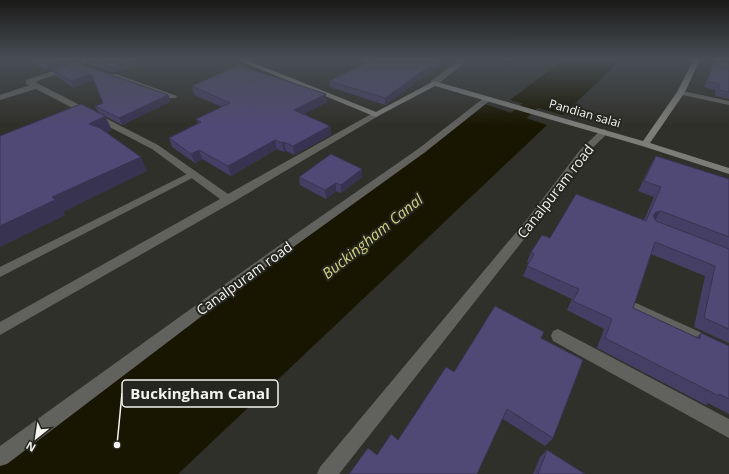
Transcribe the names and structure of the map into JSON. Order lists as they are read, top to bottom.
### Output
{
  "streets": {
    "street": ["Pandian salai", "Canalpuram road"]
  },
  "crossings": [
    ["Pandian salai", "Canalpuram road"]
  ],
  "water": ["Buckingham Canal"],
  "places": ["Buckingham Canal"],
  "north": "bottom left"
}
